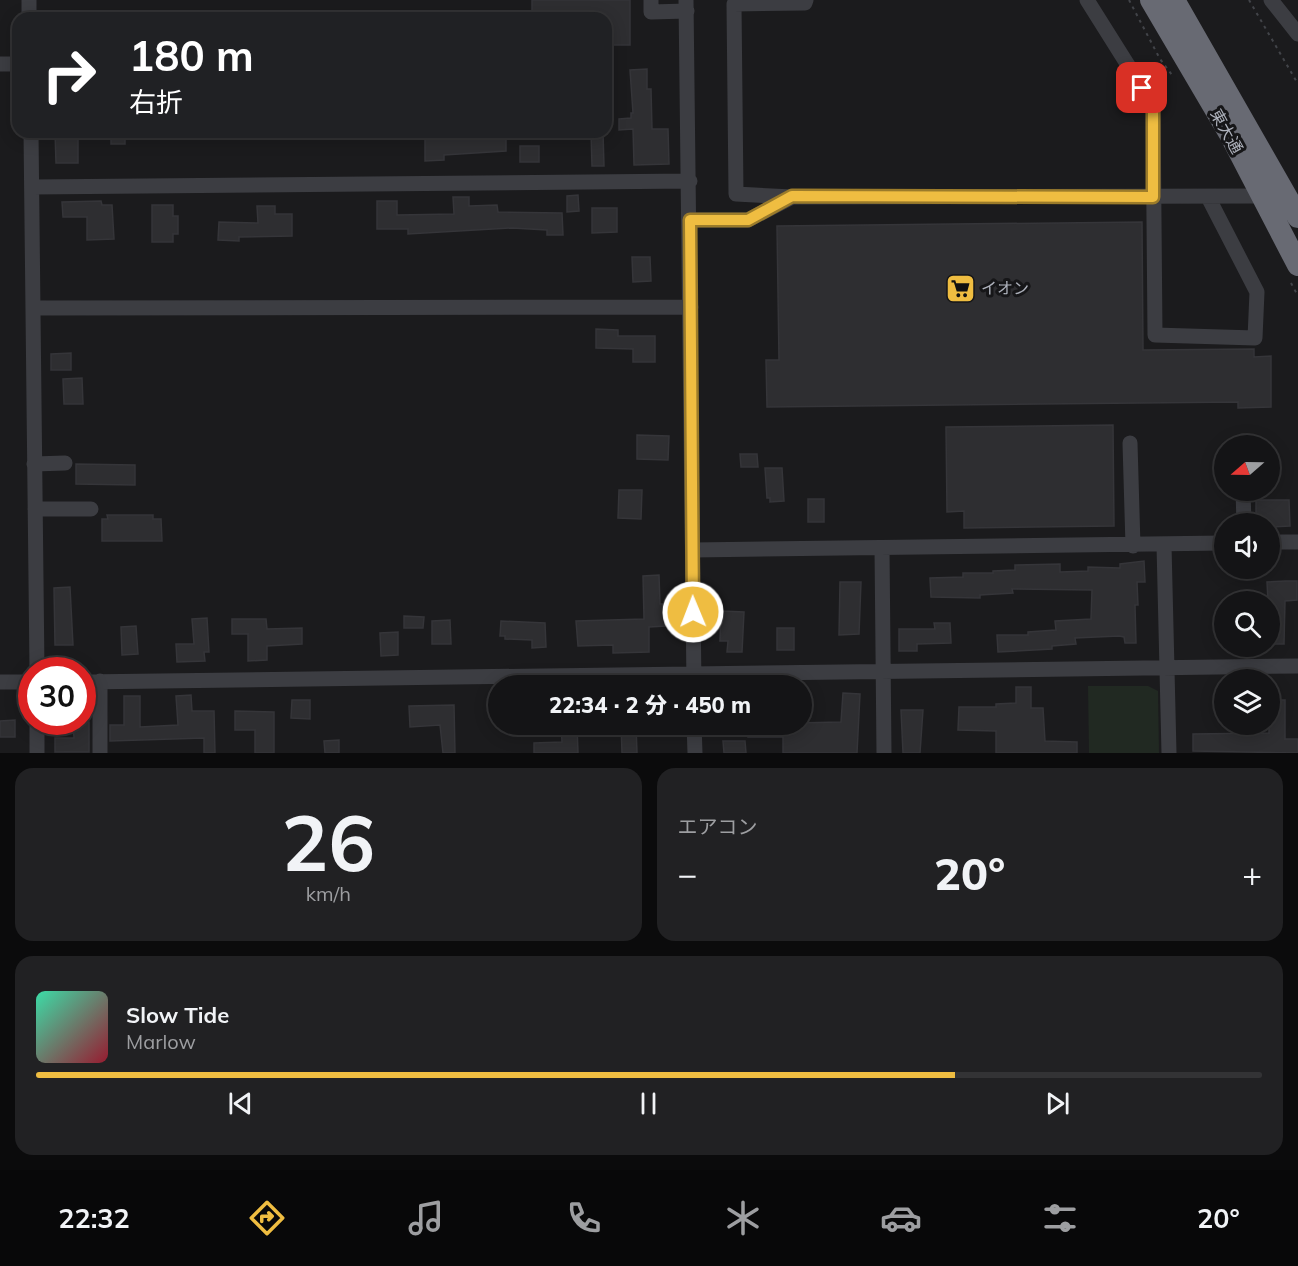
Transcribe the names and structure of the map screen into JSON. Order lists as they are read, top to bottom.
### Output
{
  "streets": {
    "highway": ["東大通"]
  },
  "places": {
    "supermarket": ["イオン"]
  },
  "north": "left",
  "page": {
    "turn": ["180 m", "右折"],
    "limit": "30",
    "trip": "22:34 · 2 分 · 450 m",
    "tile": [
      ["26", "km/h"],
      "エアコン"
    ],
    "heat": ["−", "20°", "+"],
    "song": ["Slow Tide", "Marlow"],
    "tabs": ["22:32", "20°"]
  }
}
